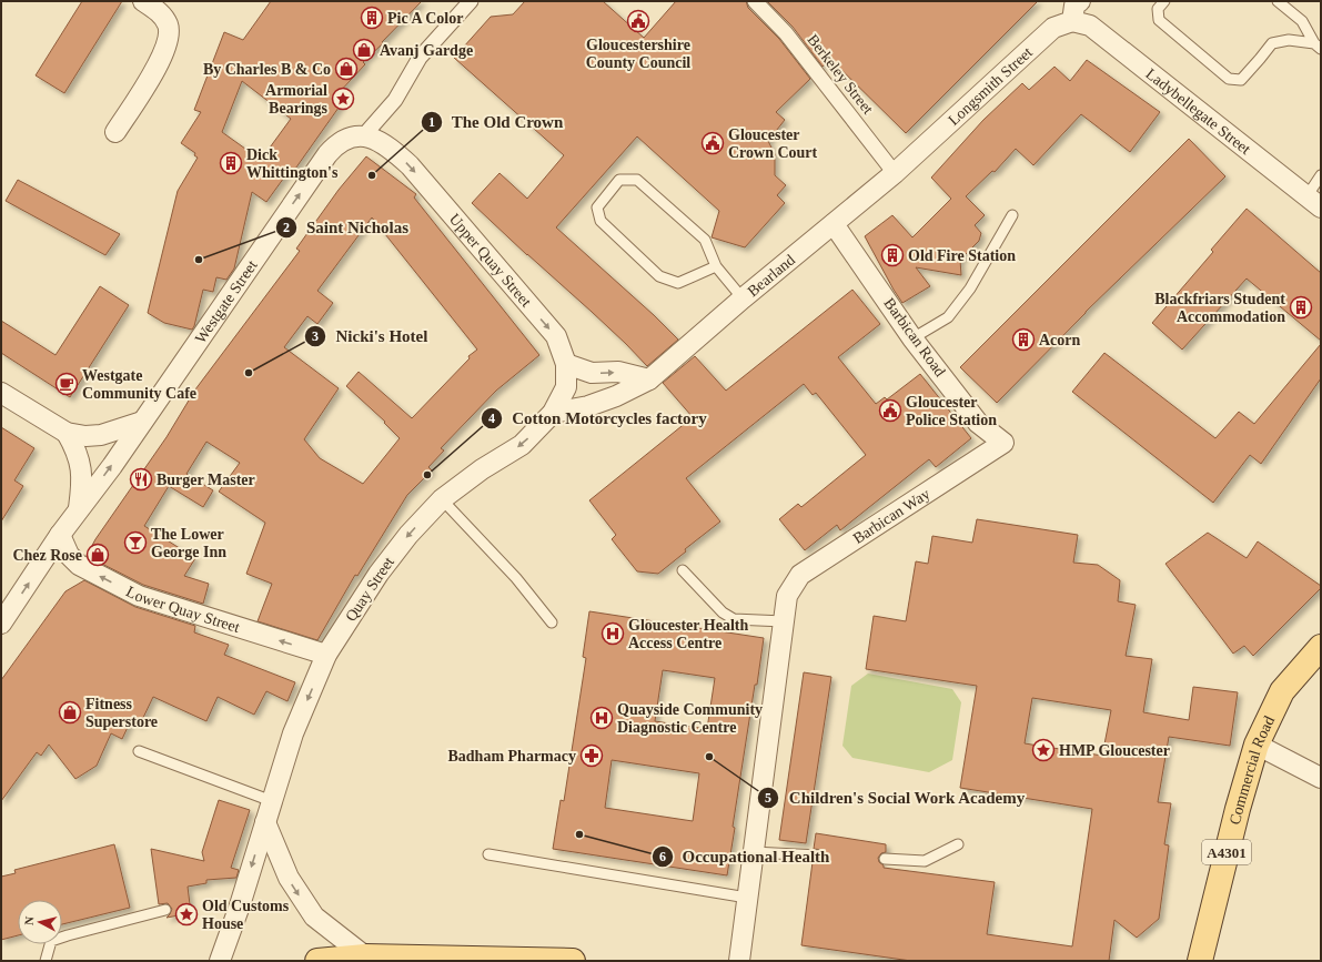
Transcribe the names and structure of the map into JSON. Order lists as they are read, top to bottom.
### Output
{
  "streets": {
    "main road": ["Commercial Road", "A4301"],
    "street": [
      "Berkeley Street",
      "Longsmith Street",
      "Ladybellegate Street",
      "Upper Quay Street",
      "Bearland",
      "Westgate Street",
      "Barbican Road",
      "Barbican Way",
      "Quay Street",
      "Lower Quay Street"
    ]
  },
  "crossings": [
    ["Berkeley Street", "Longsmith Street"],
    ["Berkeley Street", "Bearland"],
    ["Longsmith Street", "Ladybellegate Street"],
    ["Longsmith Street", "Bearland"],
    ["Upper Quay Street", "Bearland"],
    ["Upper Quay Street", "Westgate Street"],
    ["Upper Quay Street", "Quay Street"],
    ["Bearland", "Barbican Road"],
    ["Bearland", "Quay Street"],
    ["Westgate Street", "Lower Quay Street"],
    ["Barbican Road", "Barbican Way"],
    ["Quay Street", "Lower Quay Street"]
  ],
  "one_way": [
    "Upper Quay Street",
    "Westgate Street",
    "Quay Street",
    "Lower Quay Street"
  ],
  "places": {
    "building": [
      "Pic A Color",
      "Dick Whittington's",
      "Old Fire Station",
      "Blackfriars Student Accommodation",
      "Acorn"
    ],
    "public building": ["Gloucestershire County Council", "Gloucester Crown Court", "Gloucester Police Station"],
    "shop": [
      "Avanj Gardge",
      "By Charles B & Co",
      "Chez Rose",
      "Fitness Superstore"
    ],
    "place": ["Armorial Bearings", "HMP Gloucester", "Old Customs House"],
    "other": [
      "The Old Crown",
      "Saint Nicholas",
      "Nicki's Hotel",
      "Cotton Motorcycles factory",
      "Children's Social Work Academy",
      "Occupational Health"
    ],
    "cafe": ["Westgate Community Cafe"],
    "restaurant": ["Burger Master"],
    "bar": ["The Lower George Inn"],
    "hospital": ["Gloucester Health Access Centre", "Quayside Community Diagnostic Centre"],
    "pharmacy": ["Badham Pharmacy"]
  },
  "north": "left"
}
